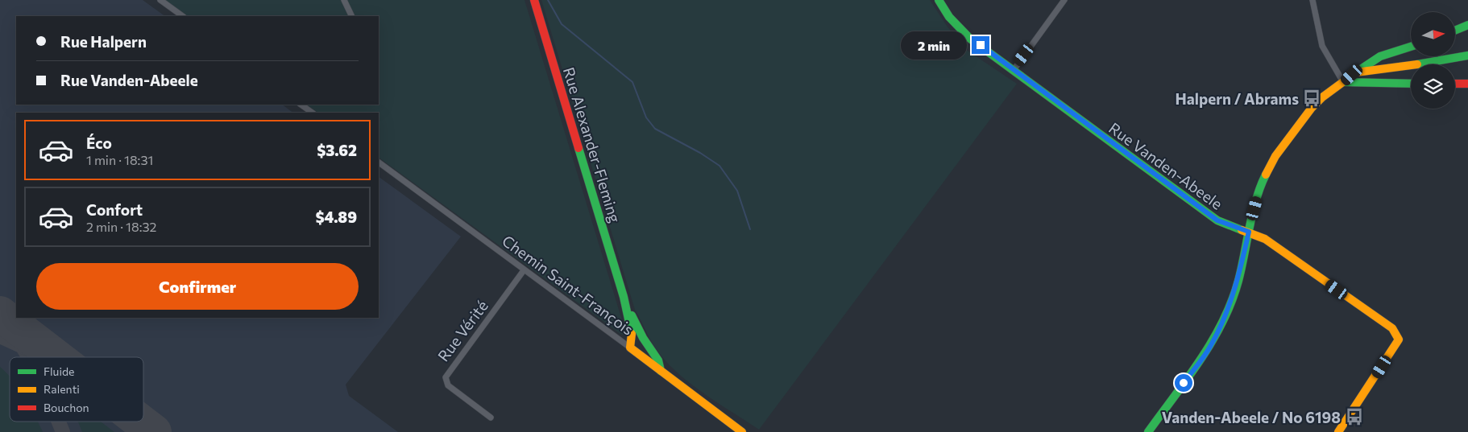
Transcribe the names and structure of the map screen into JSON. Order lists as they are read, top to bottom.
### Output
{
  "streets": {
    "street": [
      "Rue Alexander-Fleming",
      "Rue Vanden-Abeele",
      "Chemin Saint-François",
      "Rue Vérité"
    ]
  },
  "crossings": [
    ["Rue Alexander-Fleming", "Chemin Saint-François"],
    ["Chemin Saint-François", "Rue Vérité"]
  ],
  "places": {
    "bus stop": ["Halpern / Abrams", "Vanden-Abeele / No 6198"]
  },
  "legend": ["Fluide", "Ralenti", "Bouchon"],
  "north": "right",
  "page": {
    "banner": ["Rue Halpern", "Rue Vanden-Abeele"],
    "bubble": "2 min",
    "list": [
      {
        "name": "Éco",
        "note": "1 min · 18:31",
        "value": "$3.62"
      },
      {
        "name": "Confort",
        "note": "2 min · 18:32",
        "value": "$4.89"
      }
    ],
    "buttons": "Confirmer"
  }
}
